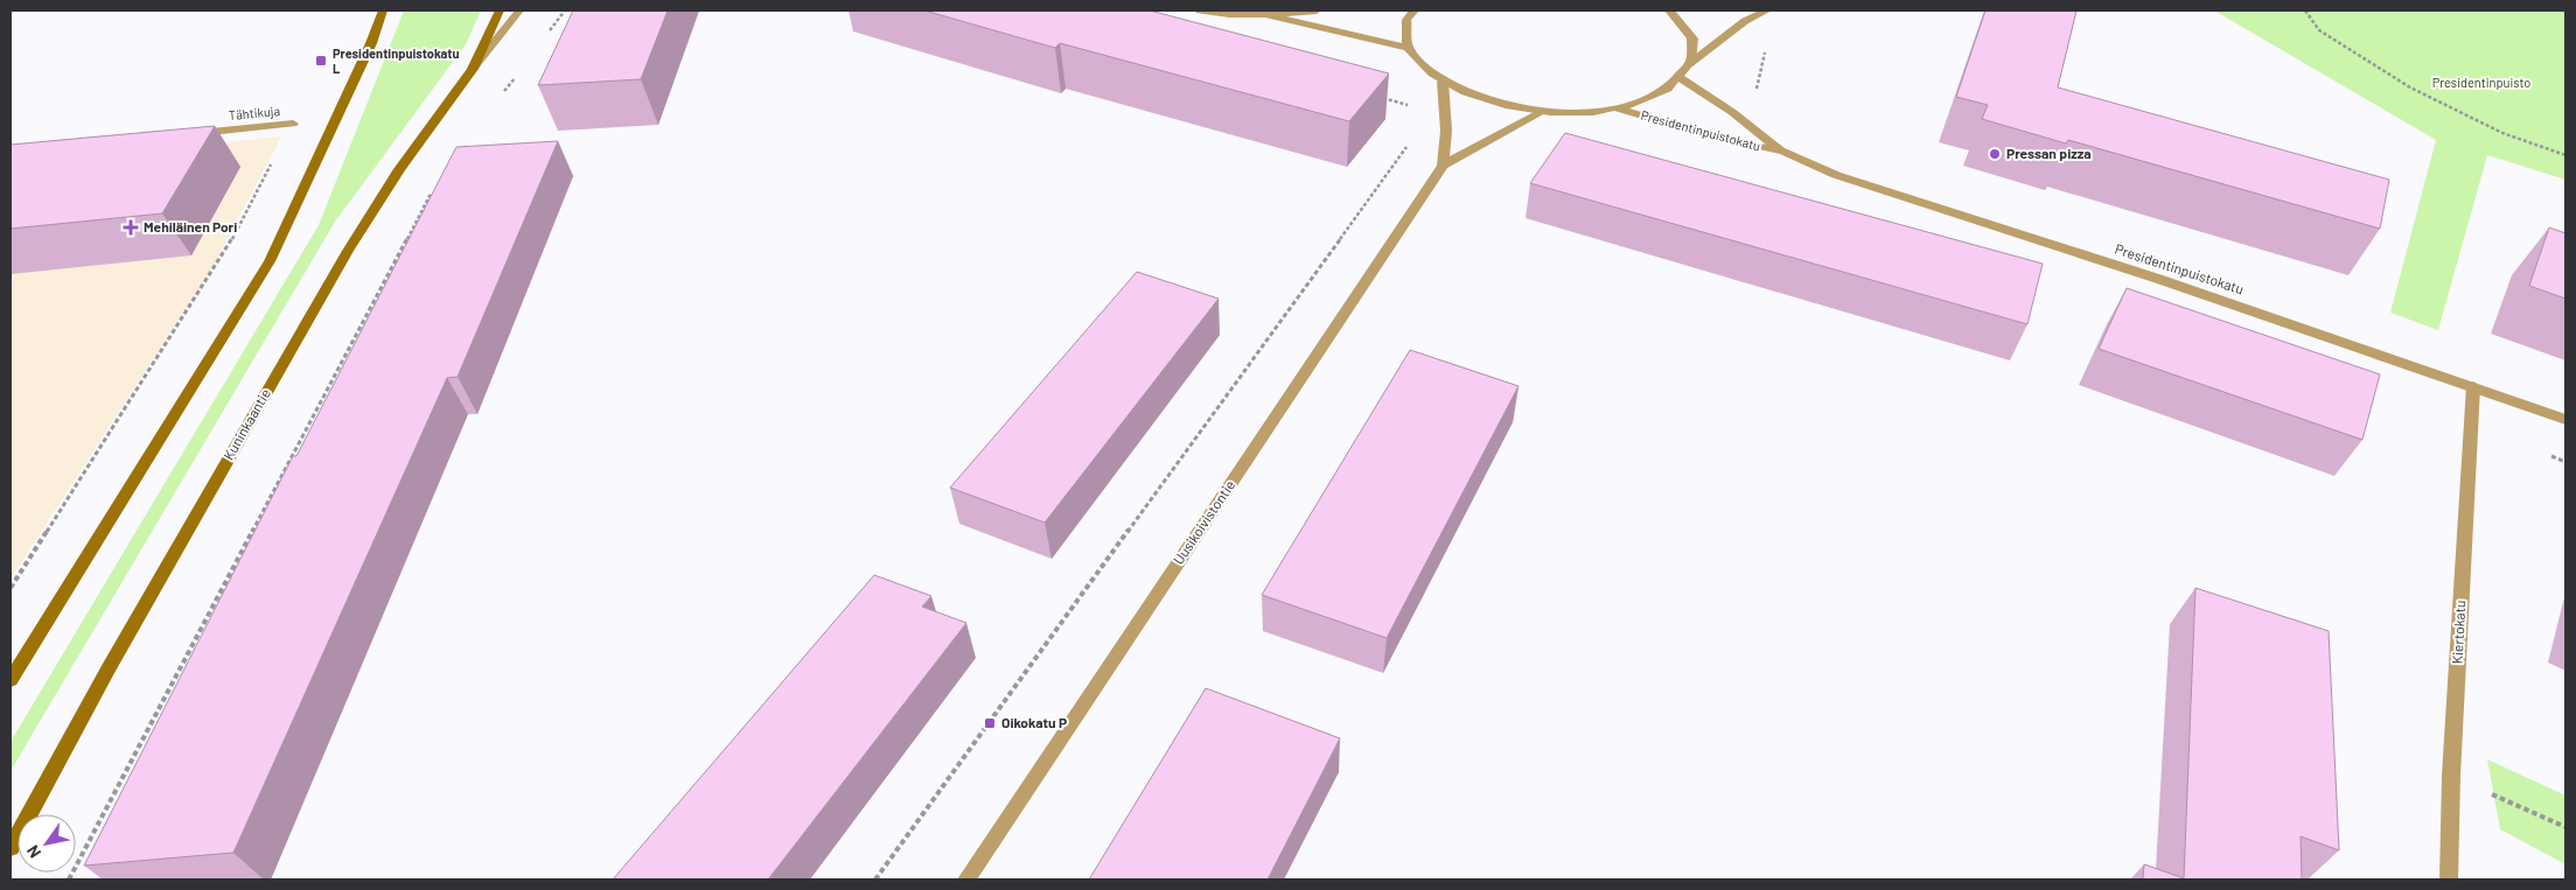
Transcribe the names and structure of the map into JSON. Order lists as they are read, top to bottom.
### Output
{
  "streets": {
    "main road": ["Kuninkaantie"],
    "street": [
      "Tähtikuja",
      "Presidentinpuistokatu",
      "Uusikoivistontie",
      "Kiertokatu"
    ]
  },
  "crossings": [
    ["Presidentinpuistokatu", "Kiertokatu"]
  ],
  "parks": ["Presidentinpuisto"],
  "places": {
    "transit": ["Presidentinpuistokatu L", "Oikokatu P"],
    "other": ["Pressan pizza"],
    "health": ["Mehiläinen Pori"]
  },
  "north": "bottom left"
}
